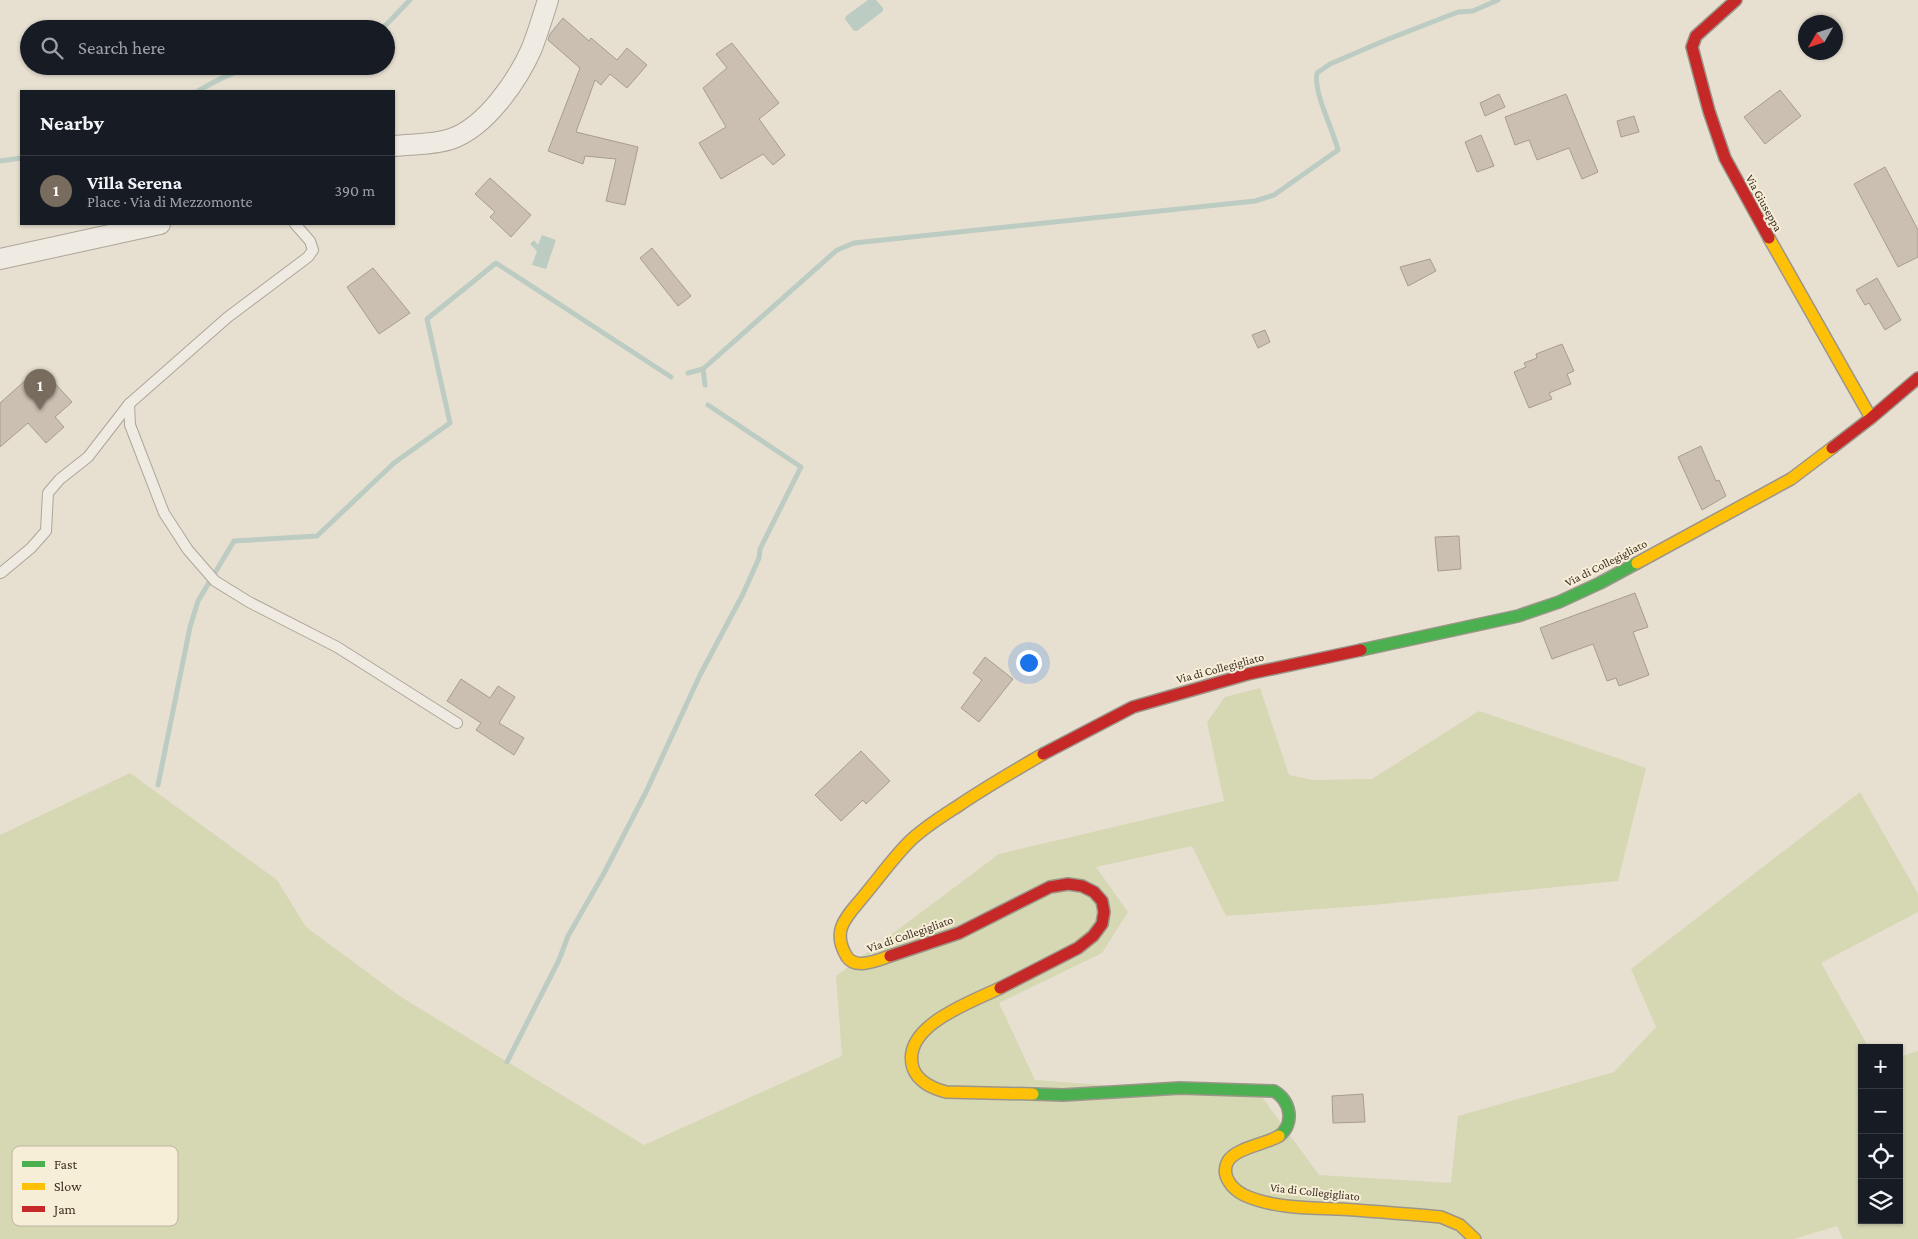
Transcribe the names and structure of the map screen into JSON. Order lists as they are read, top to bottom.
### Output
{
  "streets": {
    "street": ["Via Giuseppa", "Via di Collegigliato"]
  },
  "crossings": [
    ["Via Giuseppa", "Via di Collegigliato"]
  ],
  "legend": ["Fast", "Slow", "Jam"],
  "north": "bottom left",
  "page": {
    "search": "Search here",
    "heading": "Nearby",
    "list": [
      {
        "mark": "1",
        "name": "Villa Serena",
        "note": "Place · Via di Mezzomonte",
        "value": "390 m"
      }
    ],
    "pins": "1",
    "map_buttons": ["+", "−"]
  }
}
